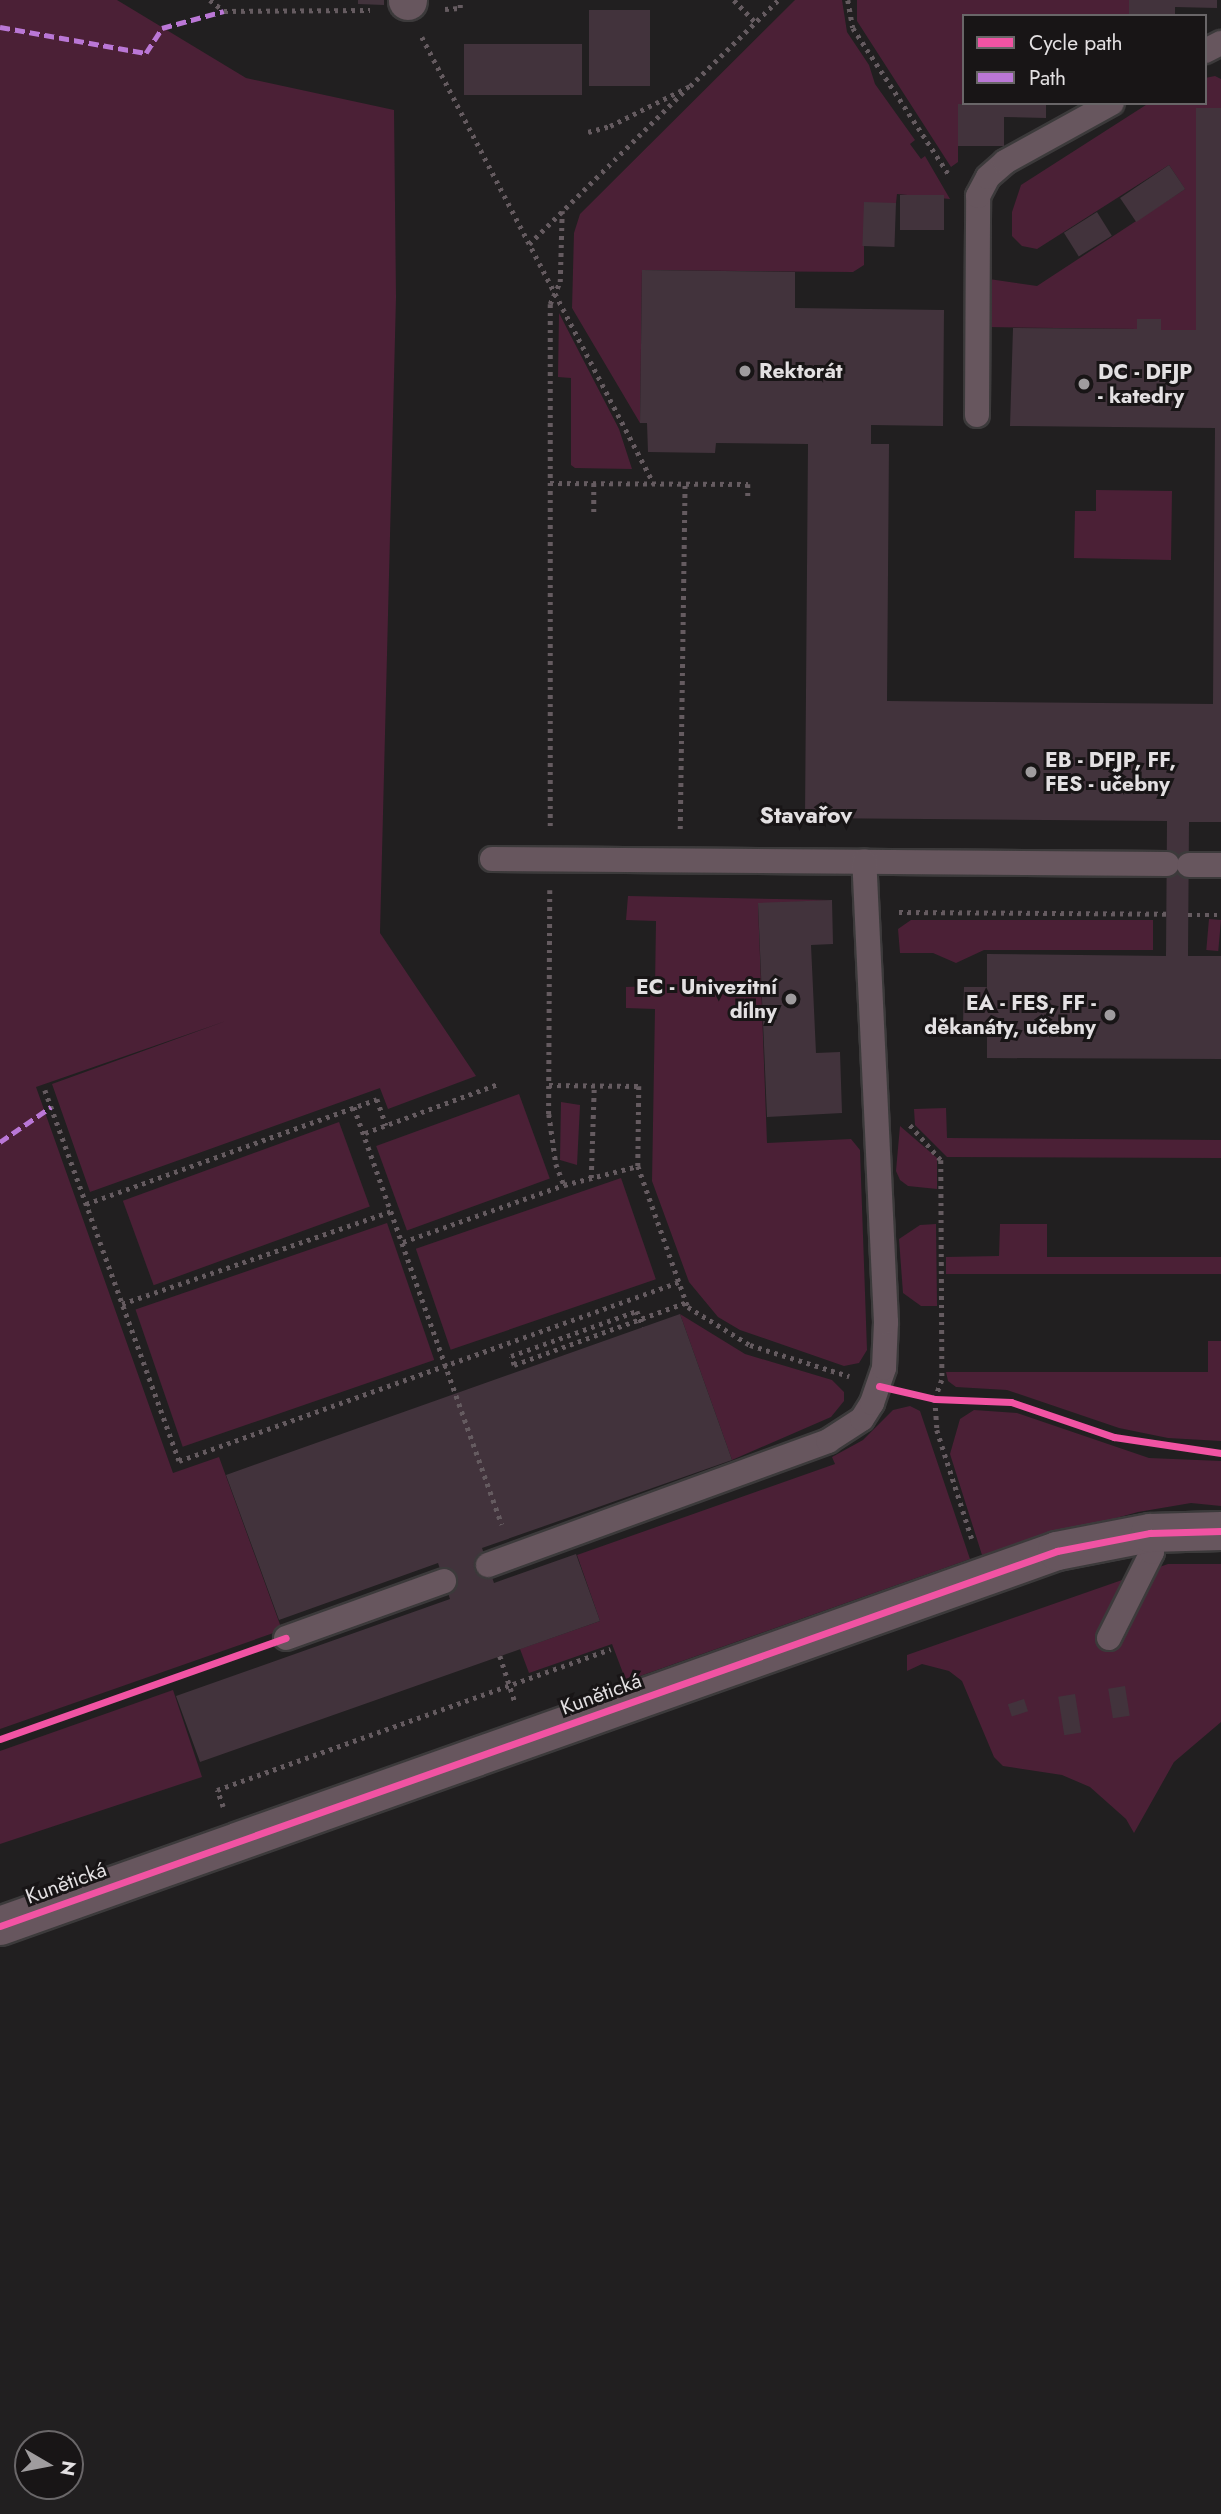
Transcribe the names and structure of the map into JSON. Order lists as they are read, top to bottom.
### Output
{
  "streets": {
    "street": ["Kunětická"]
  },
  "districts": ["Stavařov"],
  "places": [
    "Rektorát",
    "DC - DFJP - katedry",
    "EB - DFJP, FF, FES - učebny",
    "EC - Univezitní dílny",
    "EA - FES, FF - děkanáty, učebny"
  ],
  "legend": ["Cycle path", "Path"],
  "north": "right"
}
